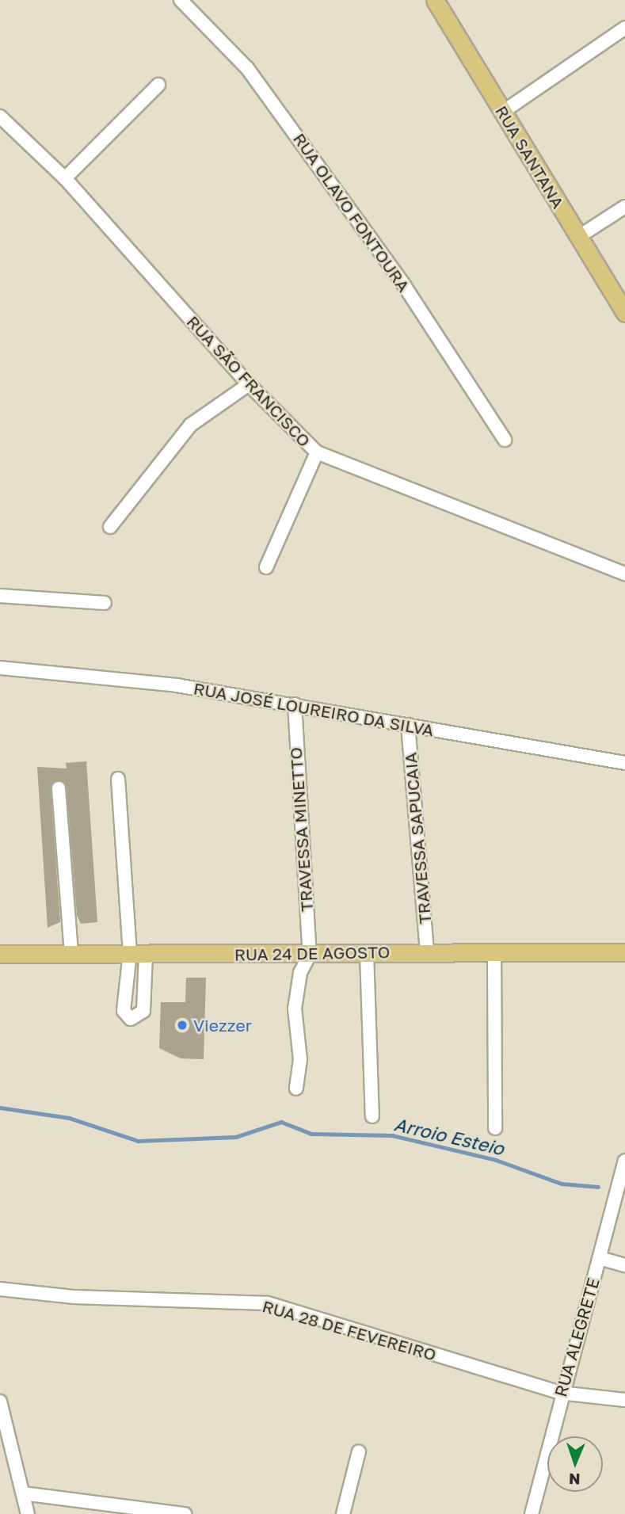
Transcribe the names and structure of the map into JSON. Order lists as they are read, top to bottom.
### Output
{
  "streets": {
    "main road": ["RUA SANTANA", "RUA 24 DE AGOSTO"],
    "street": [
      "RUA OLAVO FONTOURA",
      "RUA SÃO FRANCISCO",
      "RUA JOSÉ LOUREIRO DA SILVA",
      "TRAVESSA MINETTO",
      "TRAVESSA SAPUCAIA",
      "RUA 28 DE FEVEREIRO",
      "RUA ALEGRETE"
    ]
  },
  "crossings": [
    ["RUA JOSÉ LOUREIRO DA SILVA", "TRAVESSA MINETTO"],
    ["RUA JOSÉ LOUREIRO DA SILVA", "TRAVESSA SAPUCAIA"],
    ["TRAVESSA MINETTO", "RUA 24 DE AGOSTO"],
    ["TRAVESSA SAPUCAIA", "RUA 24 DE AGOSTO"],
    ["RUA 28 DE FEVEREIRO", "RUA ALEGRETE"]
  ],
  "water": ["Arroio Esteio"],
  "places": ["Viezzer"],
  "north": "bottom"
}
